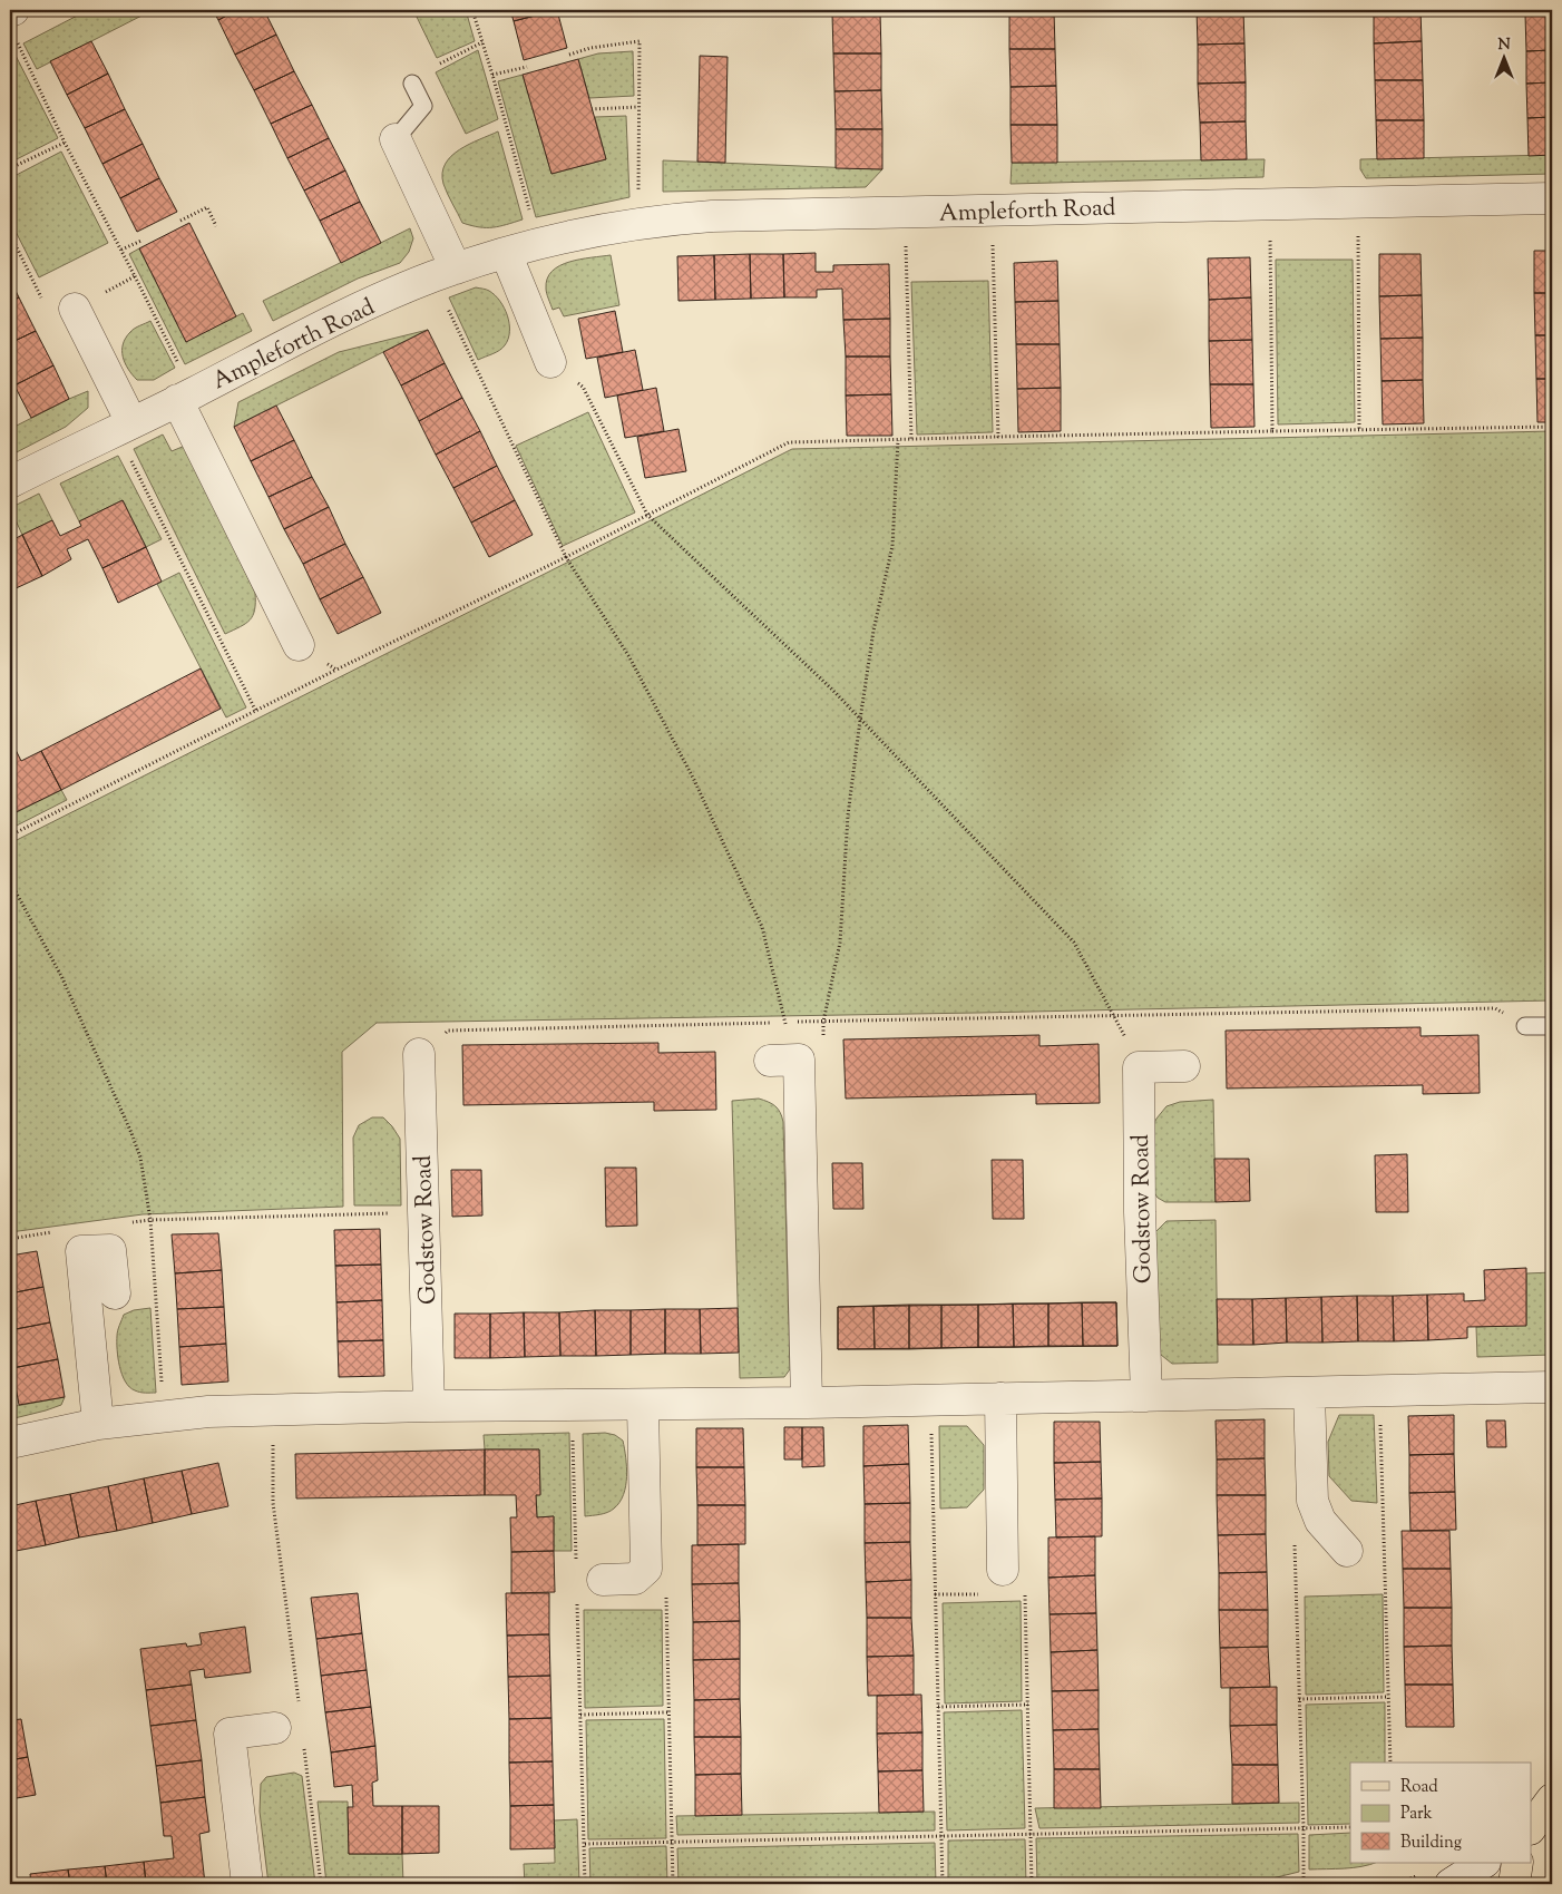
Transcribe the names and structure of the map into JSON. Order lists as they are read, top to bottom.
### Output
{
  "streets": {
    "street": ["Ampleforth Road", "Godstow Road"]
  },
  "legend": ["Road", "Park", "Building"],
  "north": "top"
}
